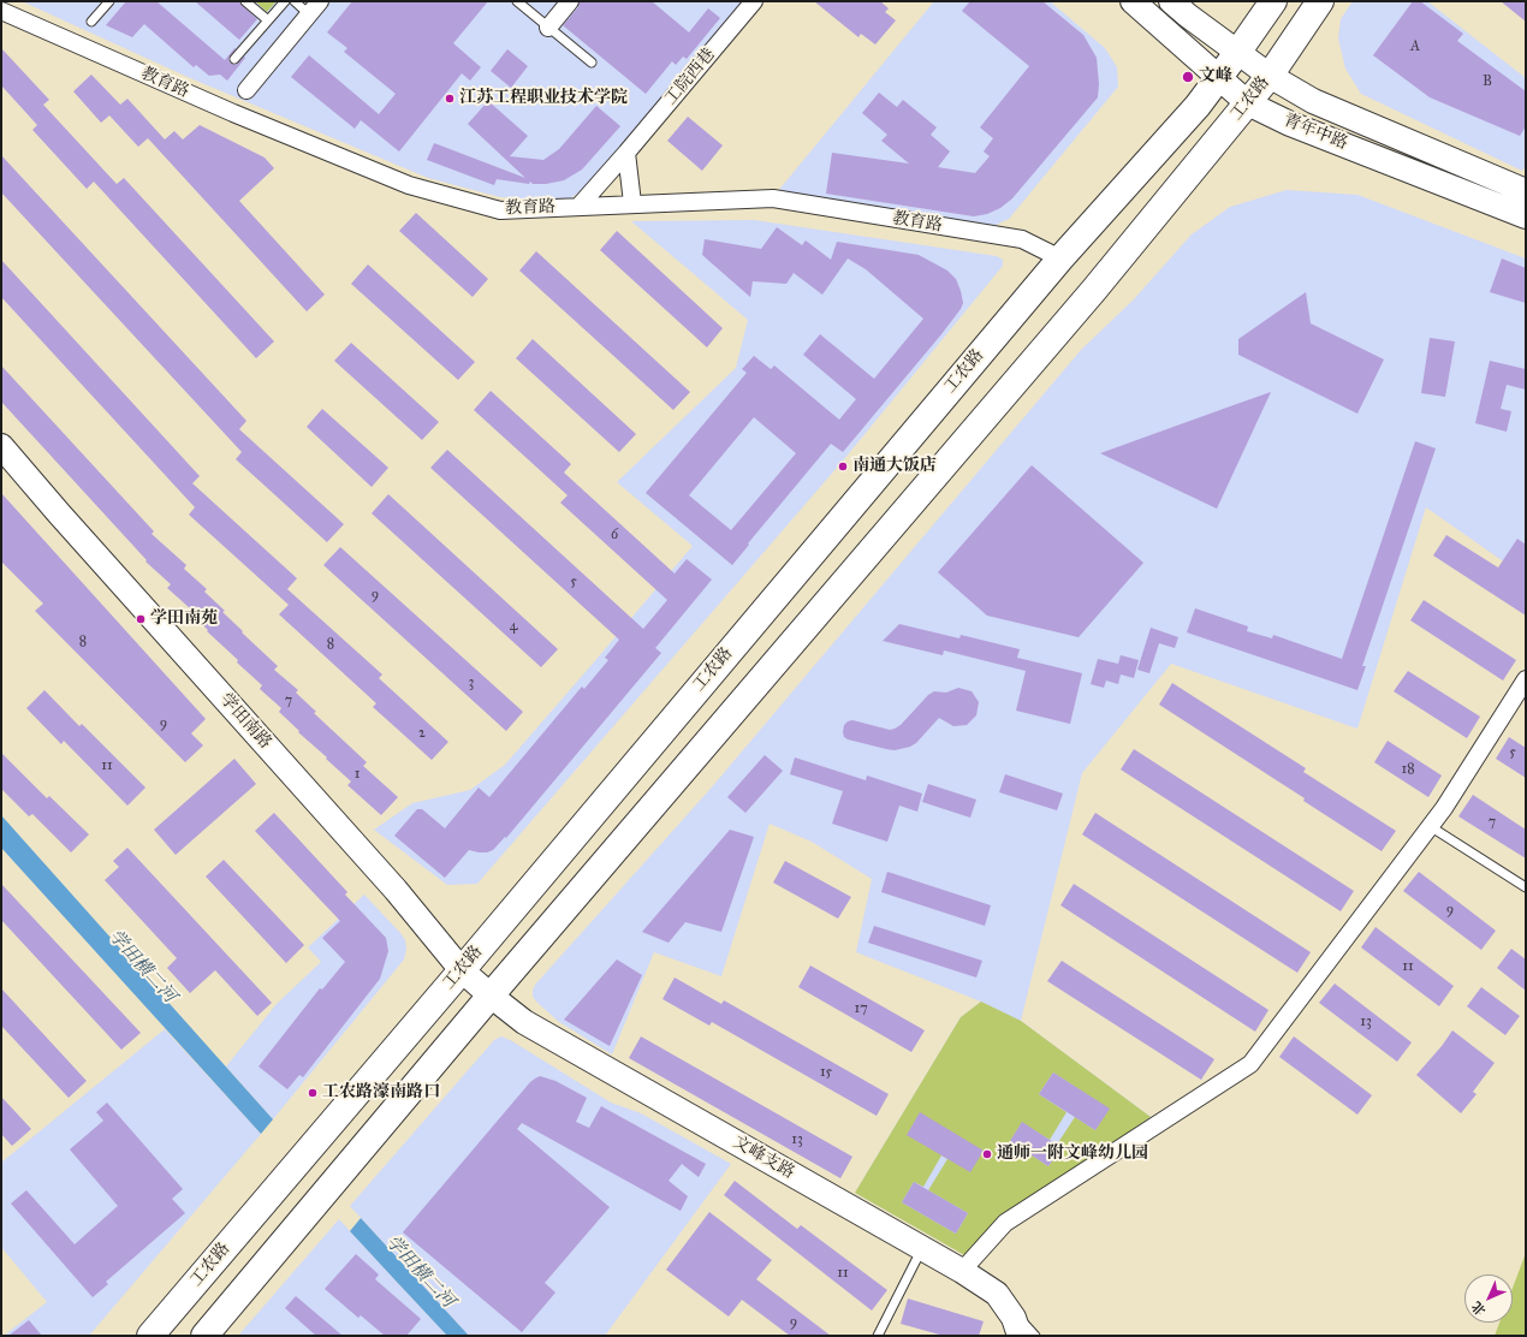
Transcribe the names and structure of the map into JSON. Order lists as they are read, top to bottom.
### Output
{
  "streets": {
    "main road": ["工农路"],
    "street": [
      "工院西巷",
      "教育路",
      "青年中路",
      "学田南路",
      "文峰支路"
    ]
  },
  "crossings": [
    ["工院西巷", "教育路"],
    ["教育路", "工农路"],
    ["工农路", "青年中路"],
    ["工农路", "学田南路"],
    ["工农路", "文峰支路"],
    ["学田南路", "文峰支路"]
  ],
  "water": ["学田横二河"],
  "places": [
    "文峰",
    "江苏工程职业技术学院",
    "南通大饭店",
    "学田南苑",
    "工农路濠南路口",
    "通师一附文峰幼儿园"
  ],
  "house_numbers": [
    "A",
    "B",
    "6",
    "5",
    "9",
    "4",
    "8",
    "8",
    "3",
    "7",
    "9",
    "2",
    "5",
    "11",
    "18",
    "1",
    "7",
    "9",
    "11",
    "17",
    "13",
    "15",
    "13",
    "11",
    "9"
  ],
  "north": "bottom left"
}
